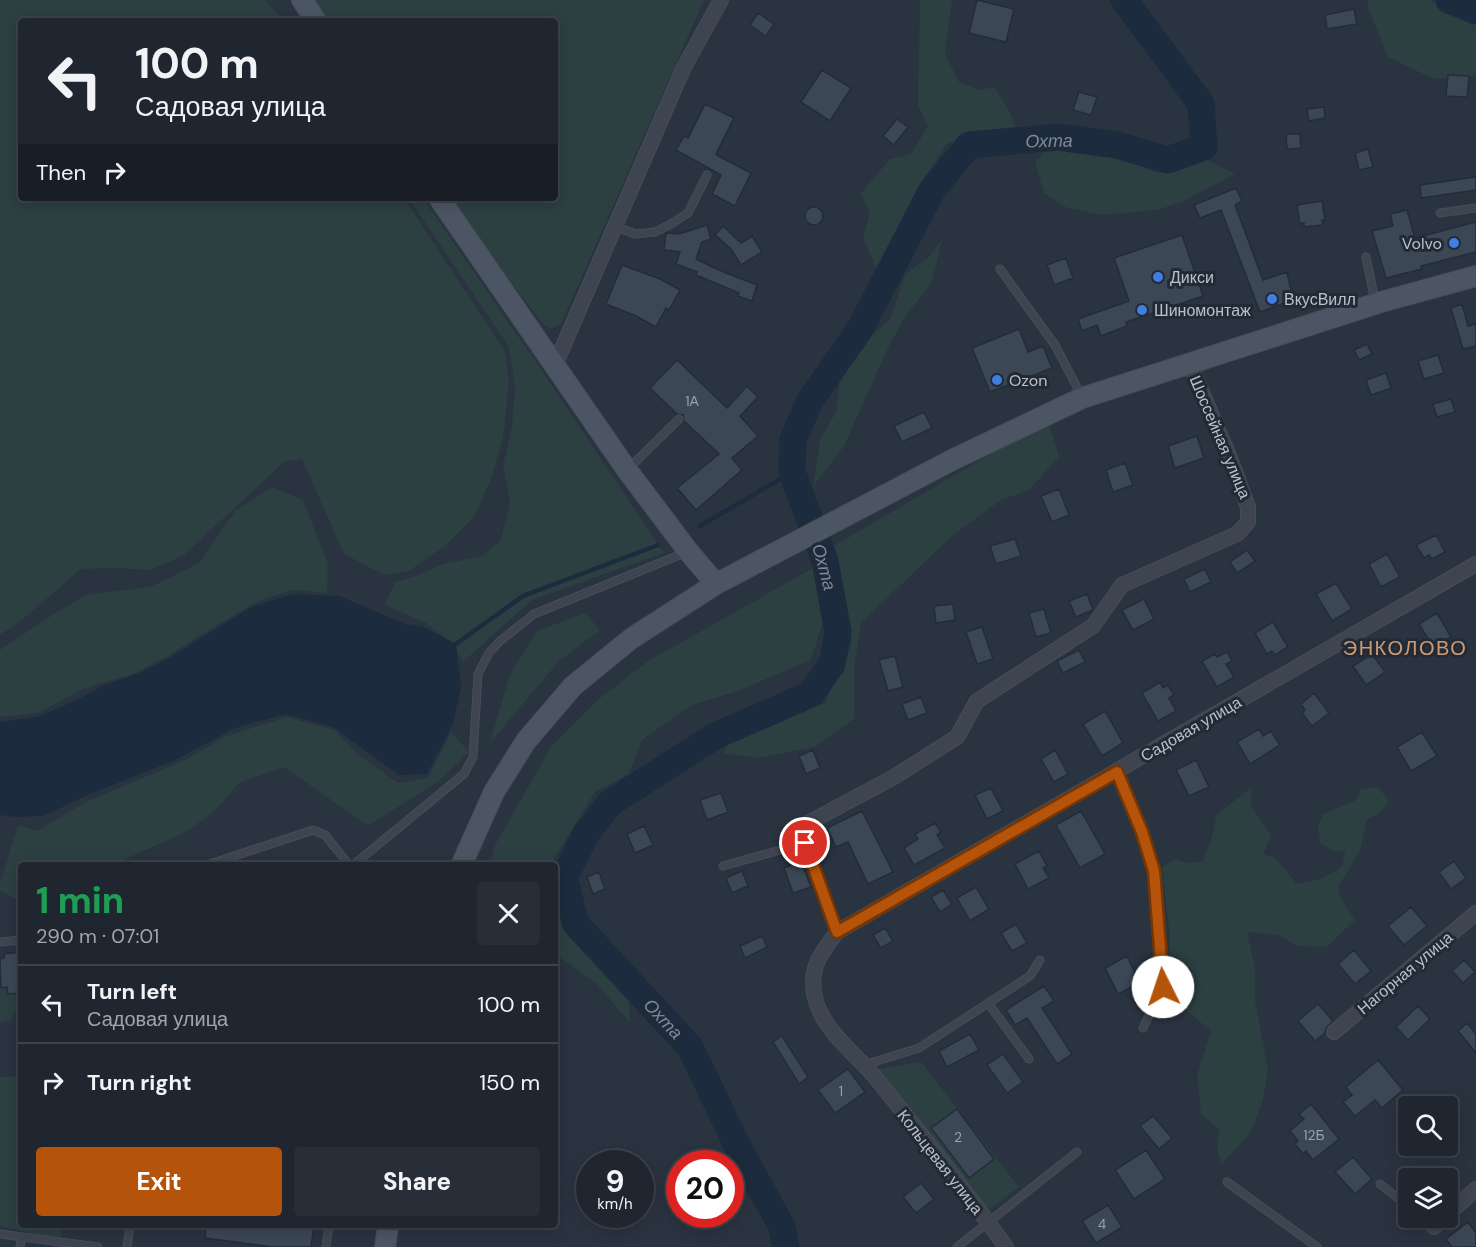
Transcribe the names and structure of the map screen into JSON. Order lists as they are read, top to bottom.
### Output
{
  "streets": {
    "street": [
      "Шоссейная улица",
      "Садовая улица",
      "Нагорная улица",
      "Кольцевая улица"
    ]
  },
  "crossings": [
    ["Садовая улица", "Кольцевая улица"]
  ],
  "districts": ["ЭНКОЛОВО"],
  "water": ["Охта"],
  "places": [
    "Volvo",
    "Дикси",
    "ВкусВилл",
    "Шиномонтаж",
    "Ozon"
  ],
  "house_numbers": [
    "1А",
    "1",
    "12Б",
    "2",
    "4"
  ],
  "page": {
    "turn": ["100 m", "Садовая улица"],
    "then": "Then",
    "heading": ["1 min", "290 m · 07:01"],
    "list": [
      {
        "name": "Turn left",
        "note": "Садовая улица",
        "value": "100 m"
      },
      {
        "name": "Turn right",
        "value": "150 m"
      }
    ],
    "buttons": ["Exit", "Share"],
    "speed": "9 km/h",
    "limit": "20"
  }
}
